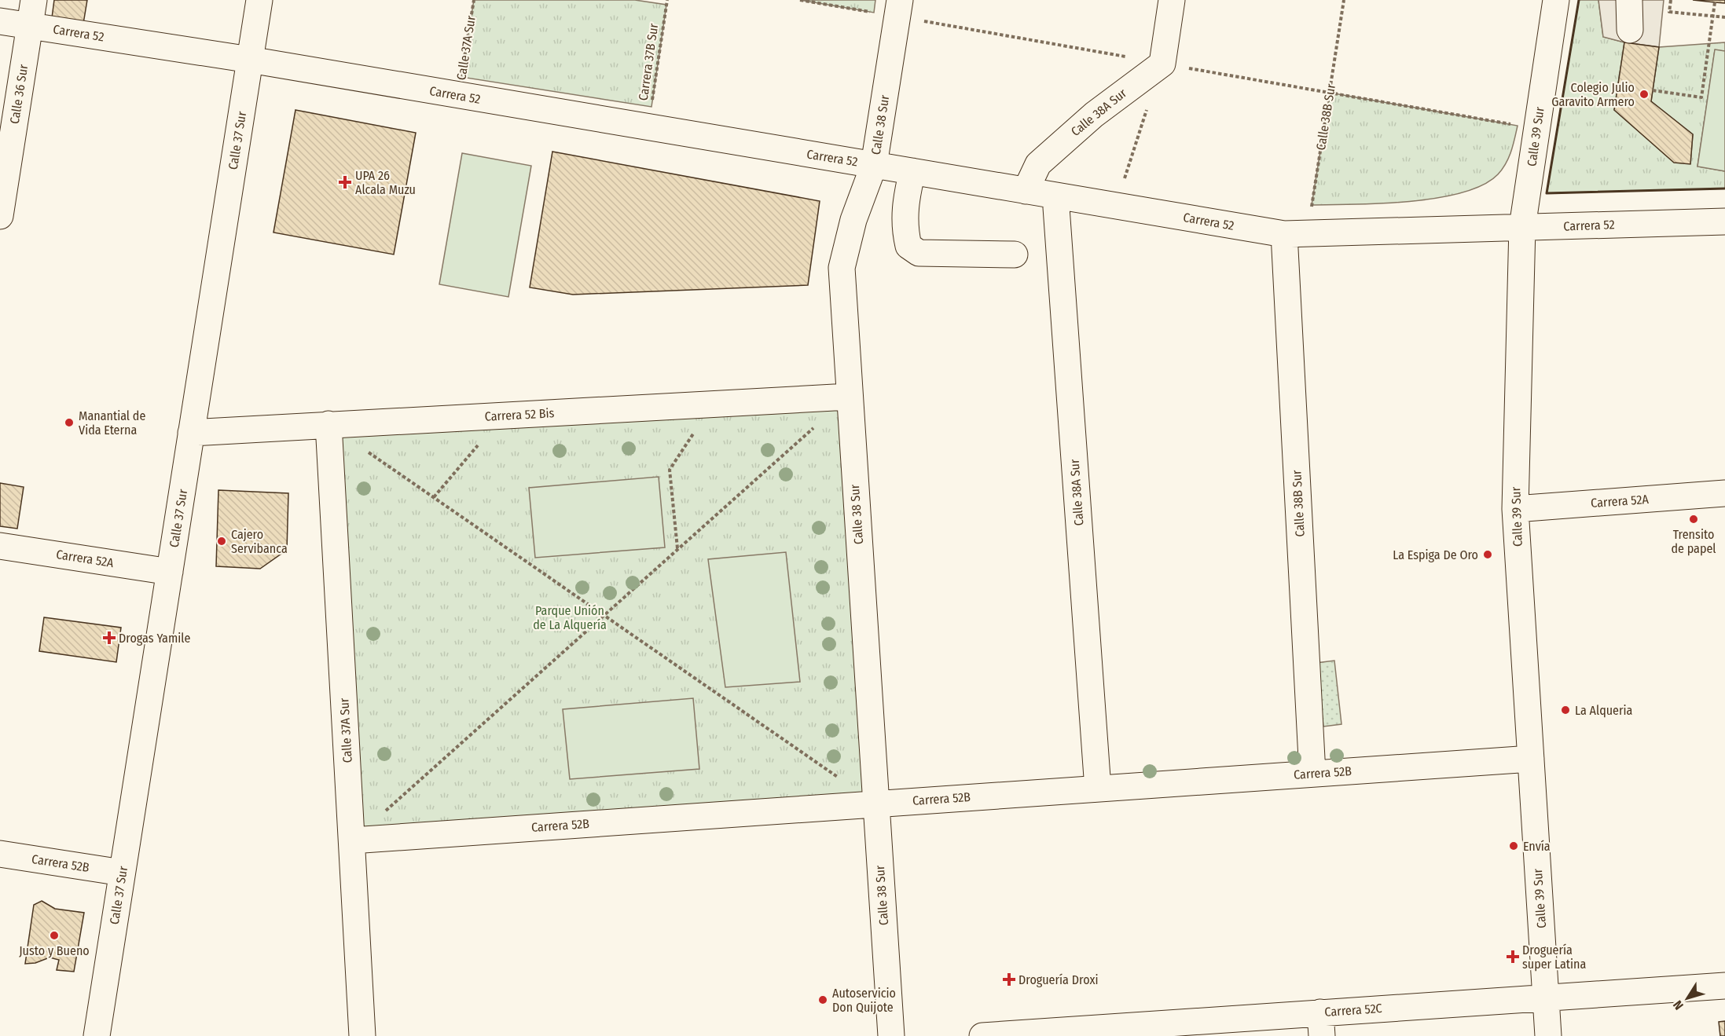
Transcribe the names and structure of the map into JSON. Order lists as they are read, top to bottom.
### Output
{
  "streets": {
    "street": [
      "Carrera 52",
      "Calle 37A Sur",
      "Calle 36 Sur",
      "Calle 38A Sur",
      "Calle 38B Sur",
      "Calle 38 Sur",
      "Calle 39 Sur",
      "Calle 37 Sur",
      "Carrera 52 Bis",
      "Carrera 52A",
      "Carrera 52B",
      "Carrera 52C"
    ],
    "path": ["Carrera 37B Sur"]
  },
  "crossings": [
    ["Carrera 52", "Calle 37A Sur"],
    ["Carrera 52", "Carrera 37B Sur"],
    ["Carrera 52", "Calle 36 Sur"],
    ["Carrera 52", "Calle 38A Sur"],
    ["Carrera 52", "Calle 38B Sur"],
    ["Carrera 52", "Calle 38 Sur"],
    ["Carrera 52", "Calle 39 Sur"],
    ["Carrera 52", "Calle 37 Sur"],
    ["Calle 37A Sur", "Carrera 52 Bis"],
    ["Calle 37A Sur", "Carrera 52B"],
    ["Calle 38A Sur", "Carrera 52B"],
    ["Calle 38B Sur", "Carrera 52B"],
    ["Calle 38 Sur", "Carrera 52 Bis"],
    ["Calle 38 Sur", "Carrera 52B"],
    ["Calle 39 Sur", "Carrera 52A"],
    ["Calle 39 Sur", "Carrera 52B"],
    ["Calle 39 Sur", "Carrera 52C"],
    ["Calle 37 Sur", "Carrera 52 Bis"],
    ["Calle 37 Sur", "Carrera 52A"],
    ["Calle 37 Sur", "Carrera 52B"]
  ],
  "parks": ["Parque Unión de La Alquería"],
  "places": {
    "other": [
      "Colegio Julio Garavito Armero",
      "Manantial de Vida Eterna",
      "Trensito de papel",
      "Cajero Servibanca",
      "La Espiga De Oro",
      "La Alqueria",
      "Envía",
      "Justo y Bueno",
      "Autoservicio Don Quijote"
    ],
    "health": [
      "UPA 26 Alcala Muzu",
      "Drogas Yamile",
      "Droguería super Latina",
      "Droguería Droxi"
    ]
  },
  "north": "bottom left"
}
